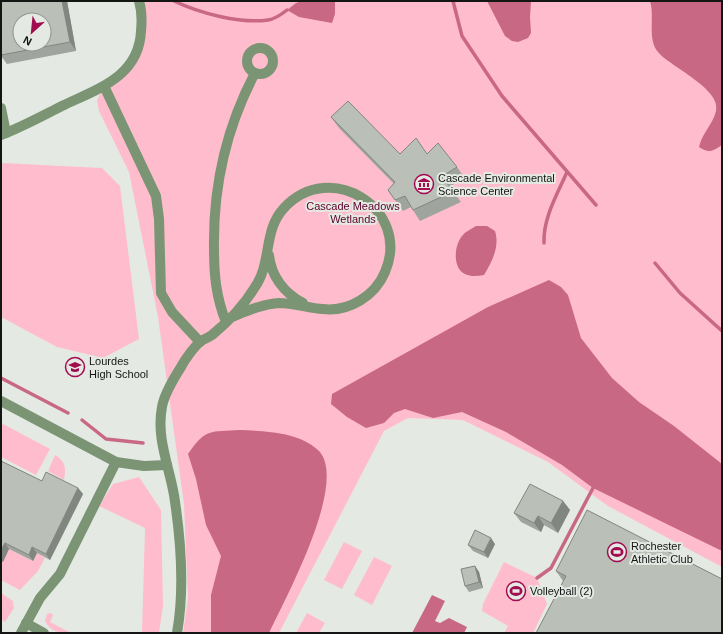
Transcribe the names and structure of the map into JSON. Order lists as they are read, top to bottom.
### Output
{
  "parks": ["Cascade Meadows Wetlands"],
  "places": {
    "museum": ["Cascade Environmental Science Center"],
    "school or university": ["Lourdes High School"],
    "sports": ["Rochester Athletic Club", "Volleyball (2)"]
  },
  "north": "bottom left"
}
